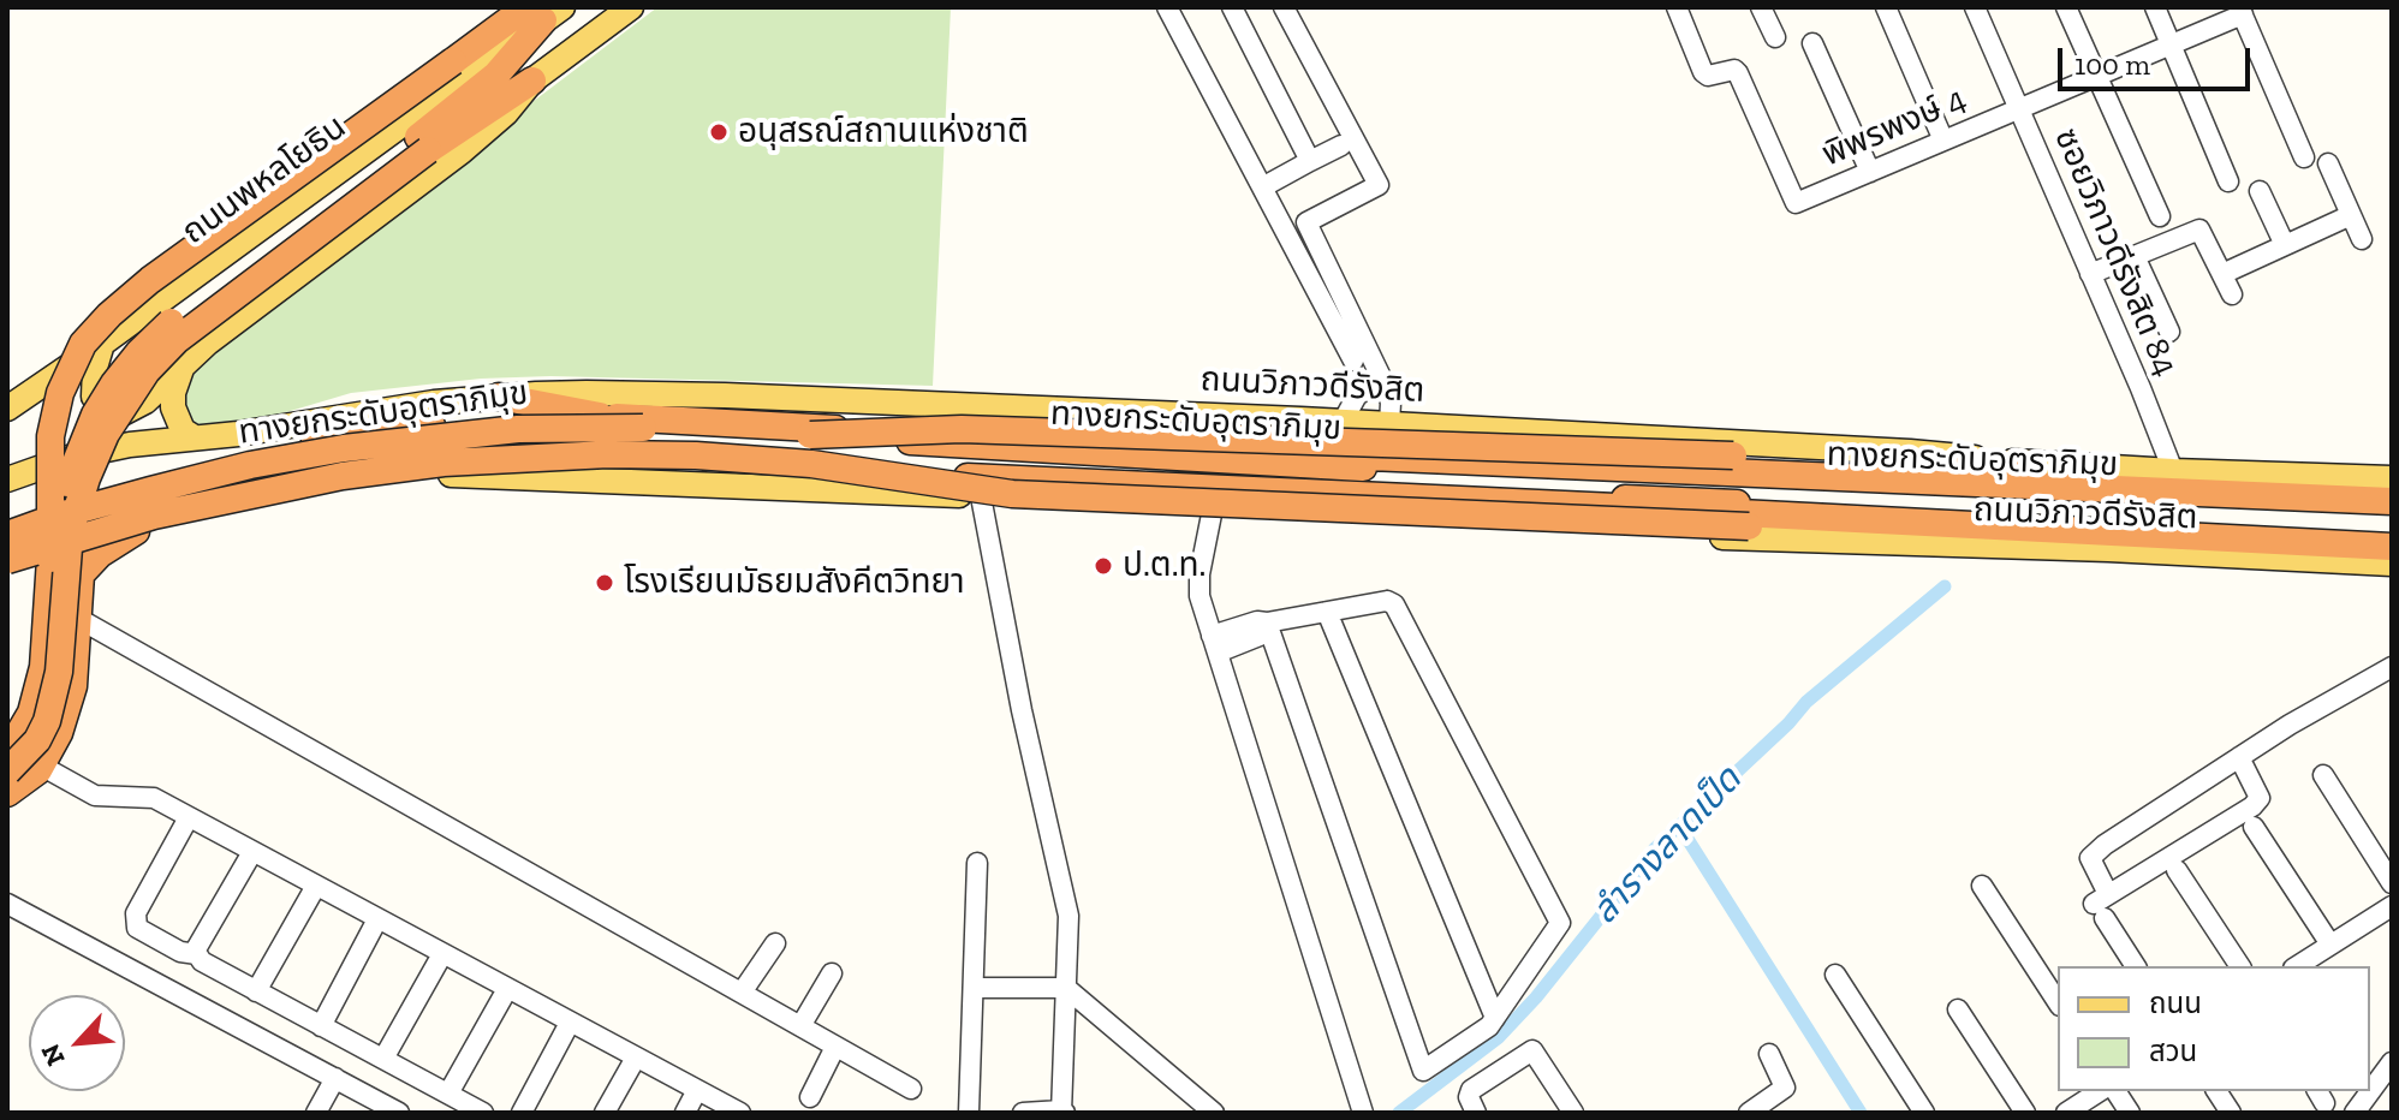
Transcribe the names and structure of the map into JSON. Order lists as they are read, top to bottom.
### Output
{
  "streets": {
    "highway": ["ถนนวิภาวดีรังสิต", "ทางยกระดับอุตราภิมุข"],
    "main road": ["ถนนพหลโยธิน"],
    "street": ["พิพรพงษ์ 4", "ซอยวิภาวดีรังสิต 84"]
  },
  "crossings": [
    ["พิพรพงษ์ 4", "ซอยวิภาวดีรังสิต 84"],
    ["ซอยวิภาวดีรังสิต 84", "ถนนวิภาวดีรังสิต"]
  ],
  "water": ["ลำรางลาดเป็ด"],
  "places": ["อนุสรณ์สถานแห่งชาติ", "ป.ต.ท.", "โรงเรียนมัธยมสังคีตวิทยา"],
  "legend": ["ถนน", "สวน"],
  "scale_bar": "100 m",
  "north": "bottom left"
}
